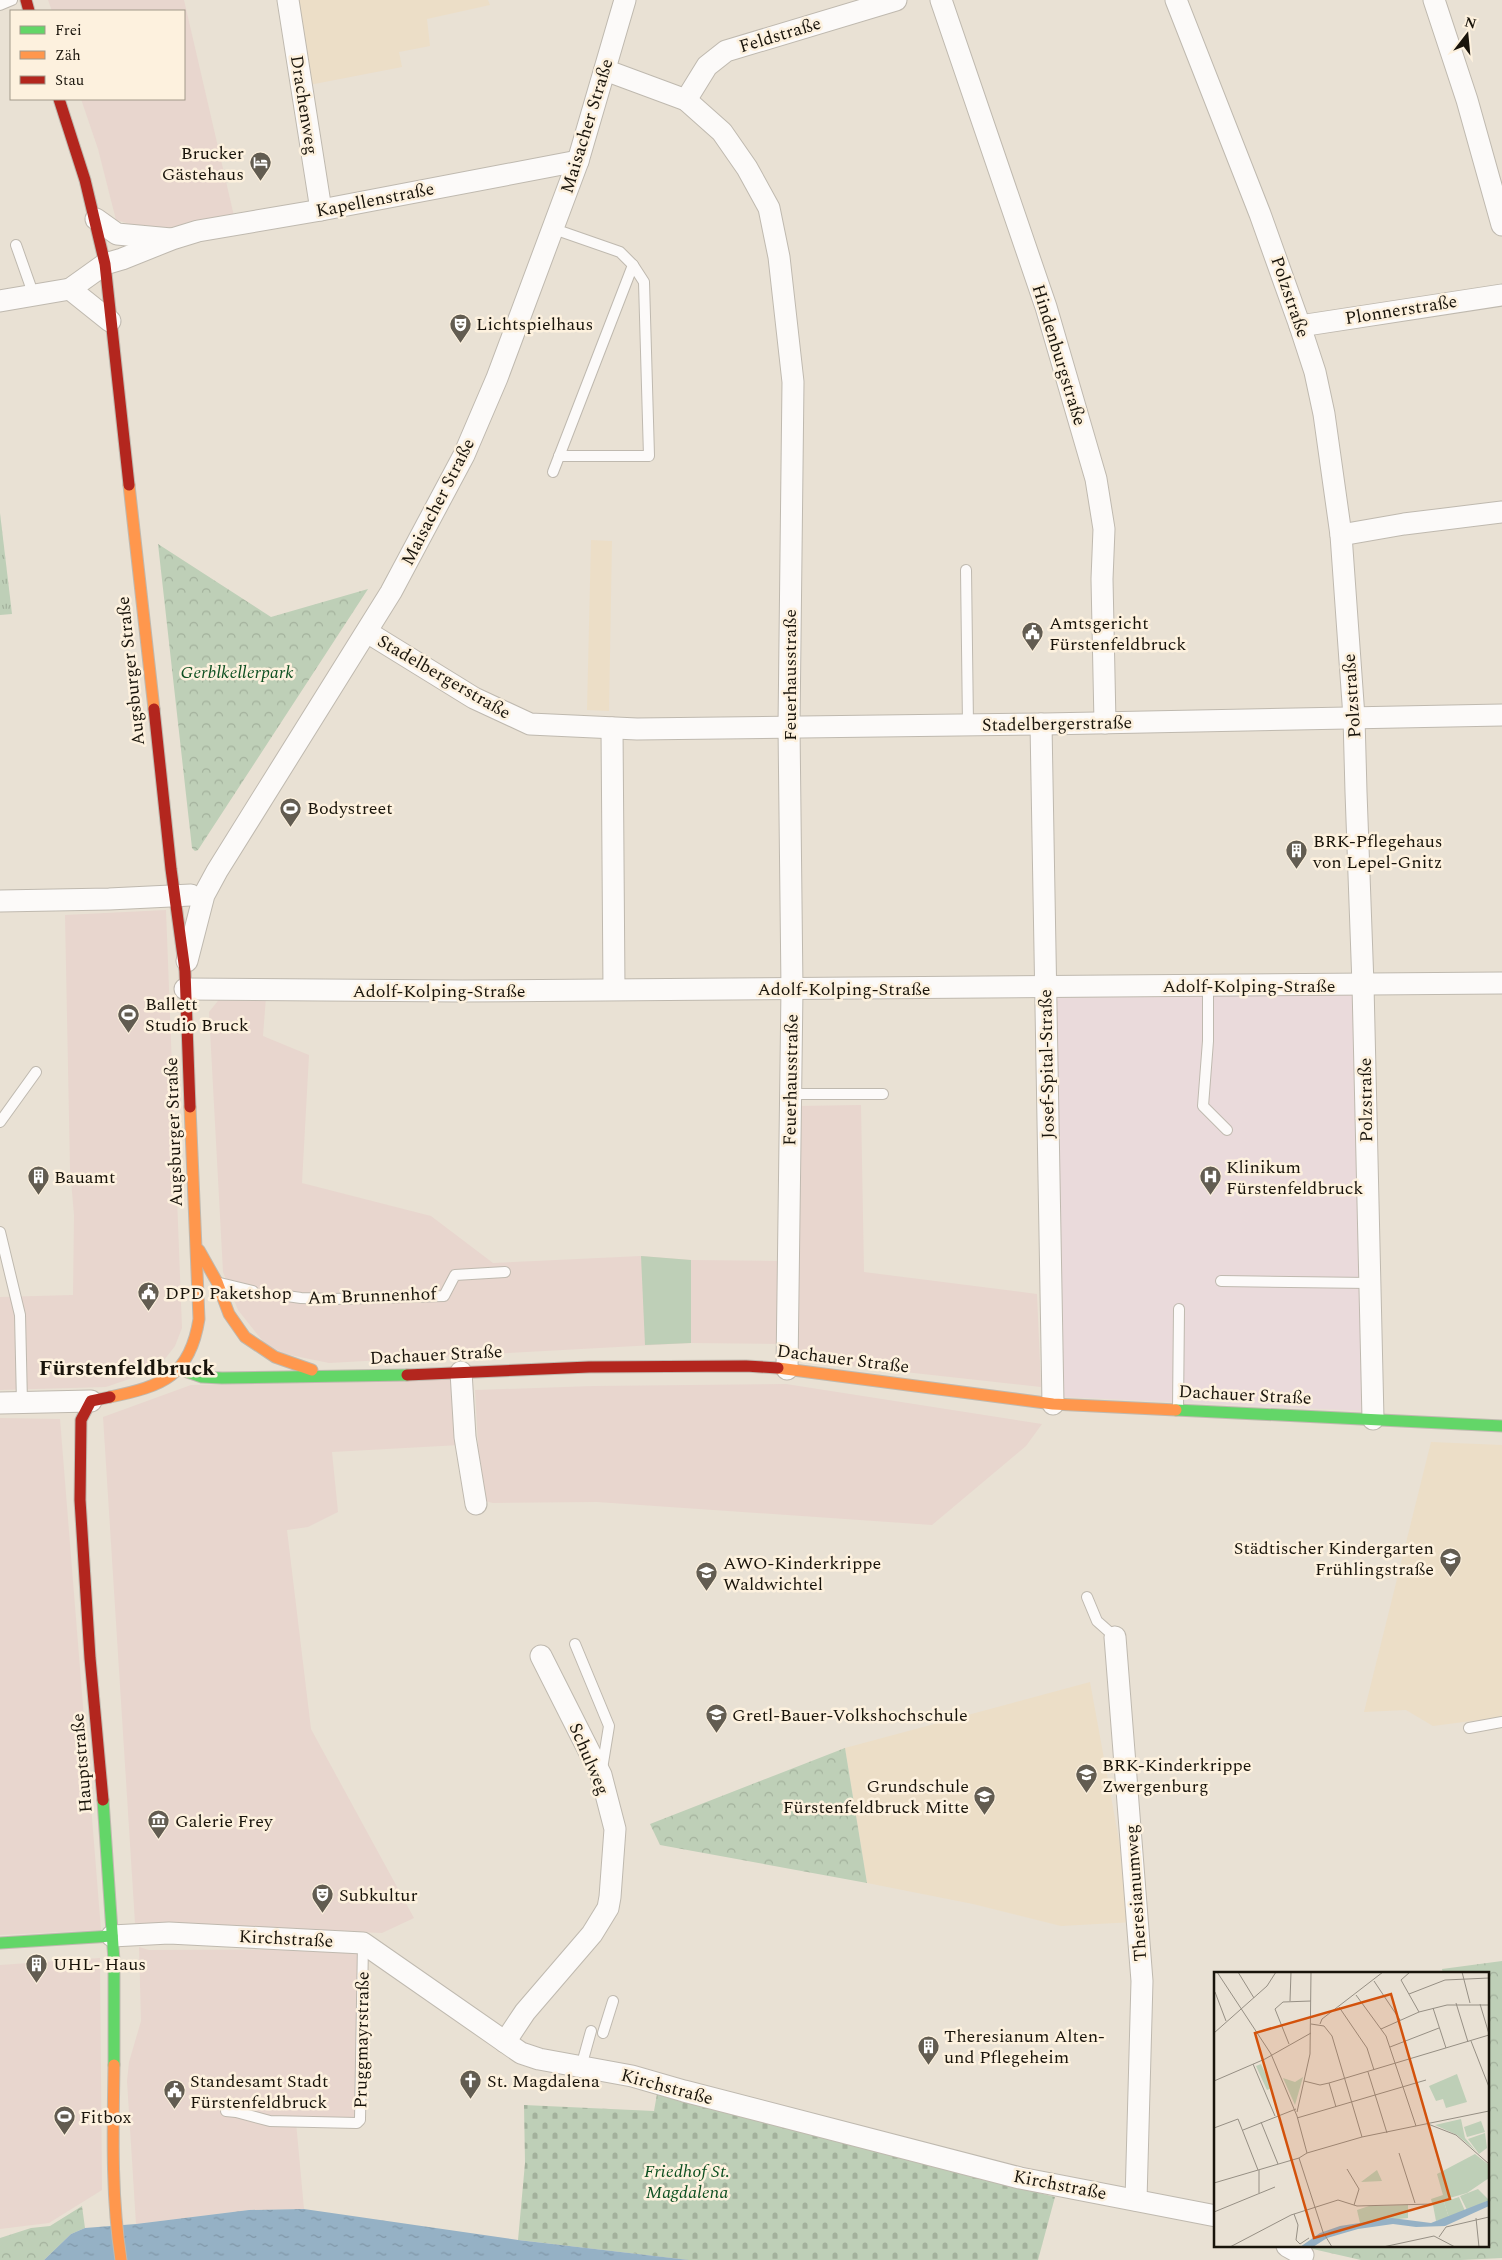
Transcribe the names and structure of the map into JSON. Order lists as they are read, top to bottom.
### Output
{
  "streets": {
    "street": [
      "Feldstraße",
      "Drachenweg",
      "Maisacher Straße",
      "Kapellenstraße",
      "Polzstraße",
      "Plonnerstraße",
      "Hindenburgstraße",
      "Augsburger Straße",
      "Feuerhausstraße",
      "Stadelbergerstraße",
      "Adolf-Kolping-Straße",
      "Josef-Spital-Straße",
      "Dachauer Straße",
      "Schulweg",
      "Hauptstraße",
      "Theresianumweg",
      "Kirchstraße"
    ],
    "lane": ["Am Brunnenhof", "Pruggmayrstraße"]
  },
  "crossings": [
    ["Feldstraße", "Feuerhausstraße"],
    ["Drachenweg", "Kapellenstraße"],
    ["Maisacher Straße", "Kapellenstraße"],
    ["Maisacher Straße", "Augsburger Straße"],
    ["Maisacher Straße", "Feuerhausstraße"],
    ["Maisacher Straße", "Stadelbergerstraße"],
    ["Maisacher Straße", "Adolf-Kolping-Straße"],
    ["Kapellenstraße", "Augsburger Straße"],
    ["Polzstraße", "Plonnerstraße"],
    ["Polzstraße", "Stadelbergerstraße"],
    ["Polzstraße", "Adolf-Kolping-Straße"],
    ["Polzstraße", "Dachauer Straße"],
    ["Hindenburgstraße", "Stadelbergerstraße"],
    ["Augsburger Straße", "Adolf-Kolping-Straße"],
    ["Augsburger Straße", "Dachauer Straße"],
    ["Feuerhausstraße", "Stadelbergerstraße"],
    ["Feuerhausstraße", "Adolf-Kolping-Straße"],
    ["Feuerhausstraße", "Dachauer Straße"],
    ["Stadelbergerstraße", "Josef-Spital-Straße"],
    ["Adolf-Kolping-Straße", "Josef-Spital-Straße"],
    ["Josef-Spital-Straße", "Dachauer Straße"],
    ["Schulweg", "Kirchstraße"],
    ["Hauptstraße", "Kirchstraße"],
    ["Theresianumweg", "Kirchstraße"],
    ["Kirchstraße", "Pruggmayrstraße"]
  ],
  "districts": ["Fürstenfeldbruck"],
  "parks": ["Gerblkellerpark", "Friedhof St. Magdalena"],
  "places": {
    "hotel": ["Brucker Gästehaus"],
    "theatre": ["Lichtspielhaus", "Subkultur"],
    "public building": ["Amtsgericht Fürstenfeldbruck", "DPD Paketshop", "Standesamt Stadt Fürstenfeldbruck"],
    "sports": ["Bodystreet", "Ballett Studio Bruck", "Fitbox"],
    "building": [
      "BRK-Pflegehaus von Lepel-Gnitz",
      "Bauamt",
      "UHL- Haus",
      "Theresianum Alten- und Pflegeheim"
    ],
    "hospital": ["Klinikum Fürstenfeldbruck"],
    "school or university": [
      "Städtischer Kindergarten Frühlingstraße",
      "AWO-Kinderkrippe Waldwichtel",
      "Gretl-Bauer-Volkshochschule",
      "BRK-Kinderkrippe Zwergenburg",
      "Grundschule Fürstenfeldbruck Mitte"
    ],
    "museum": ["Galerie Frey"],
    "church": ["St. Magdalena"]
  },
  "legend": ["Frei", "Zäh", "Stau"],
  "north": "top"
}
